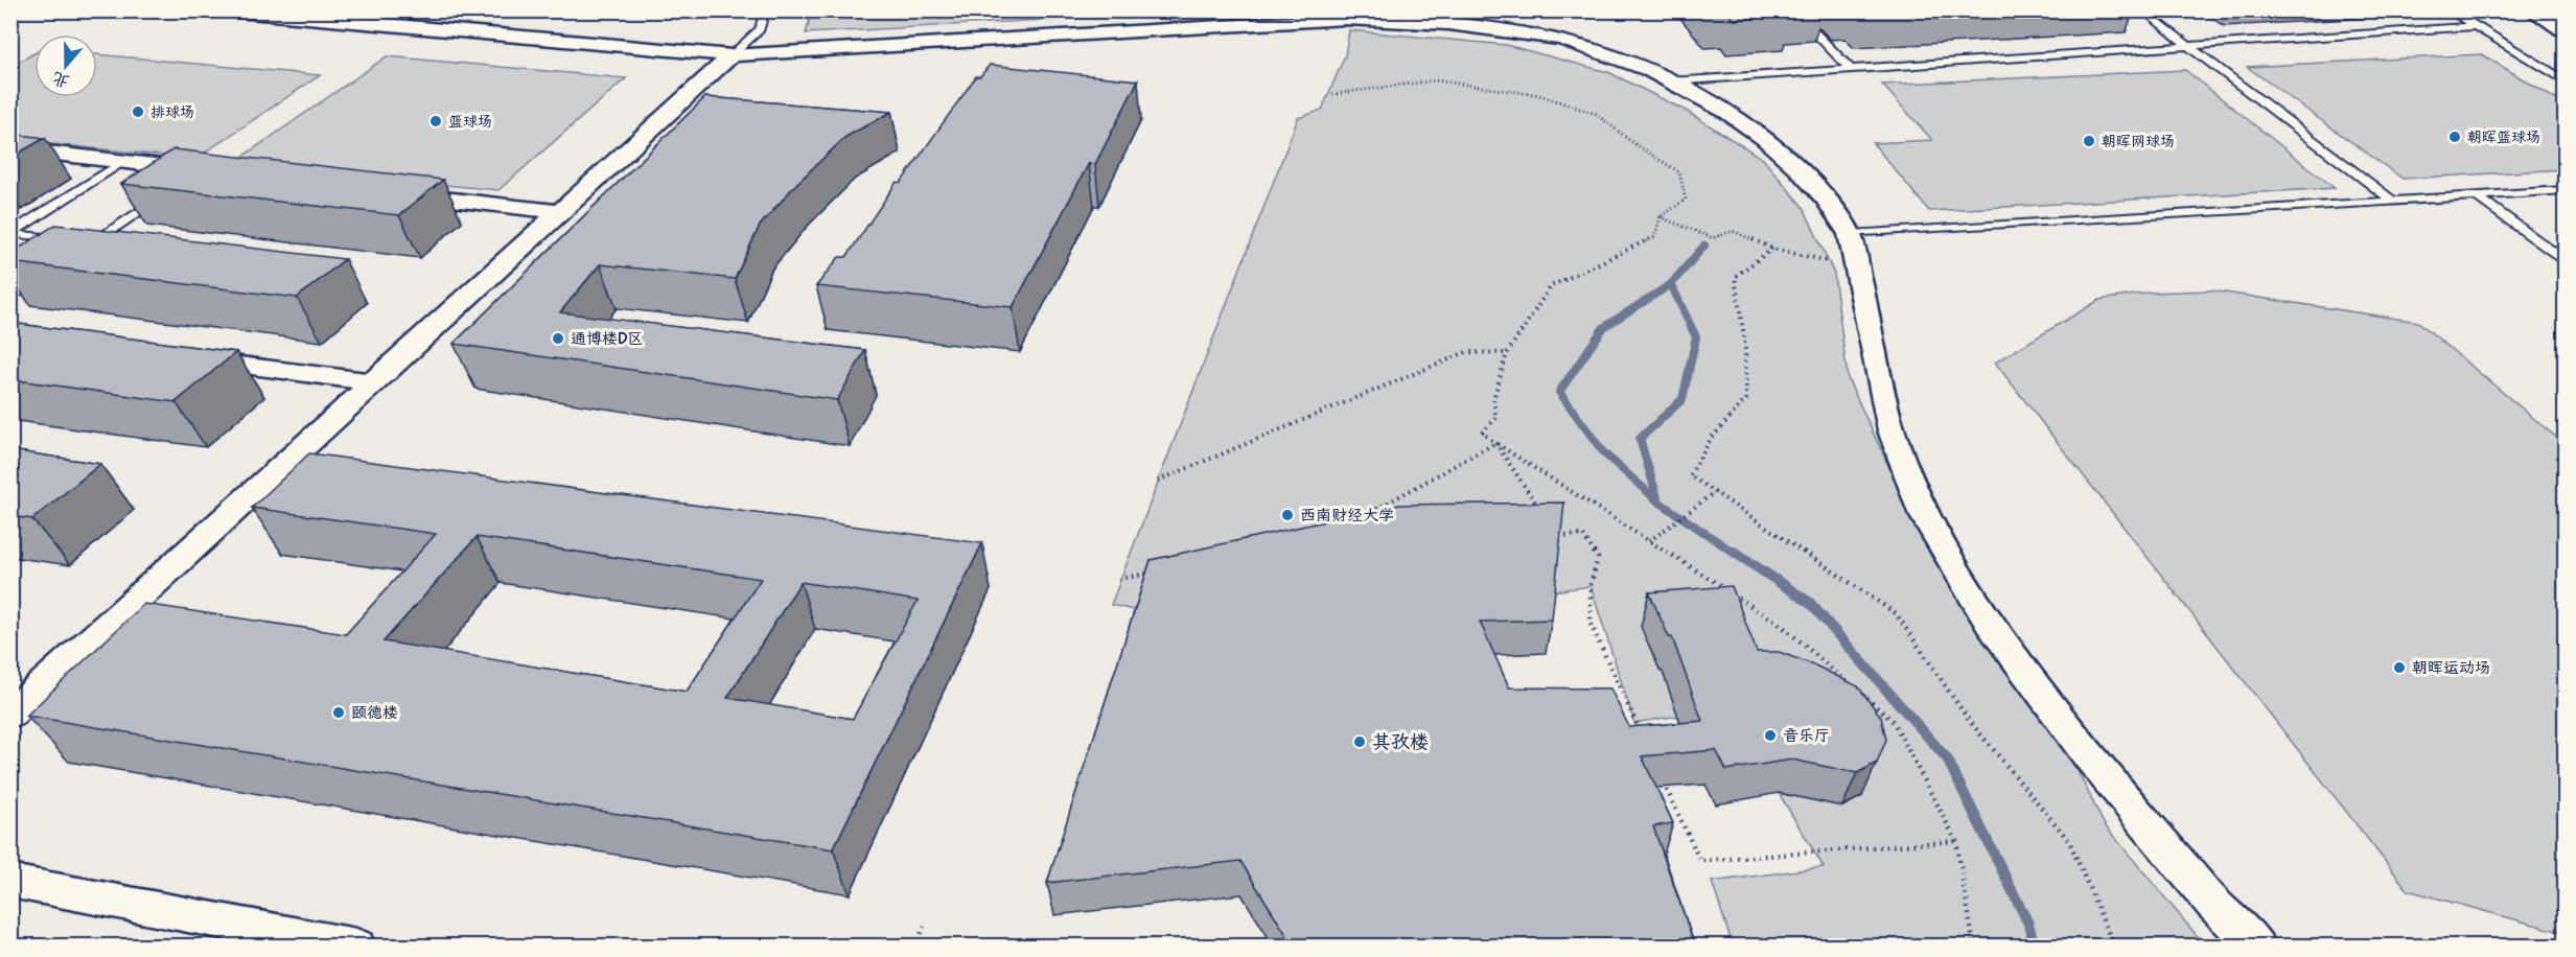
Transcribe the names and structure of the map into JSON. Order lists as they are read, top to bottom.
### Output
{
  "places": [
    "排球场",
    "篮球场",
    "朝晖篮球场",
    "朝晖网球场",
    "通博楼D区",
    "西南财经大学",
    "朝晖运动场",
    "颐德楼",
    "音乐厅",
    "其孜楼"
  ],
  "north": "bottom"
}
